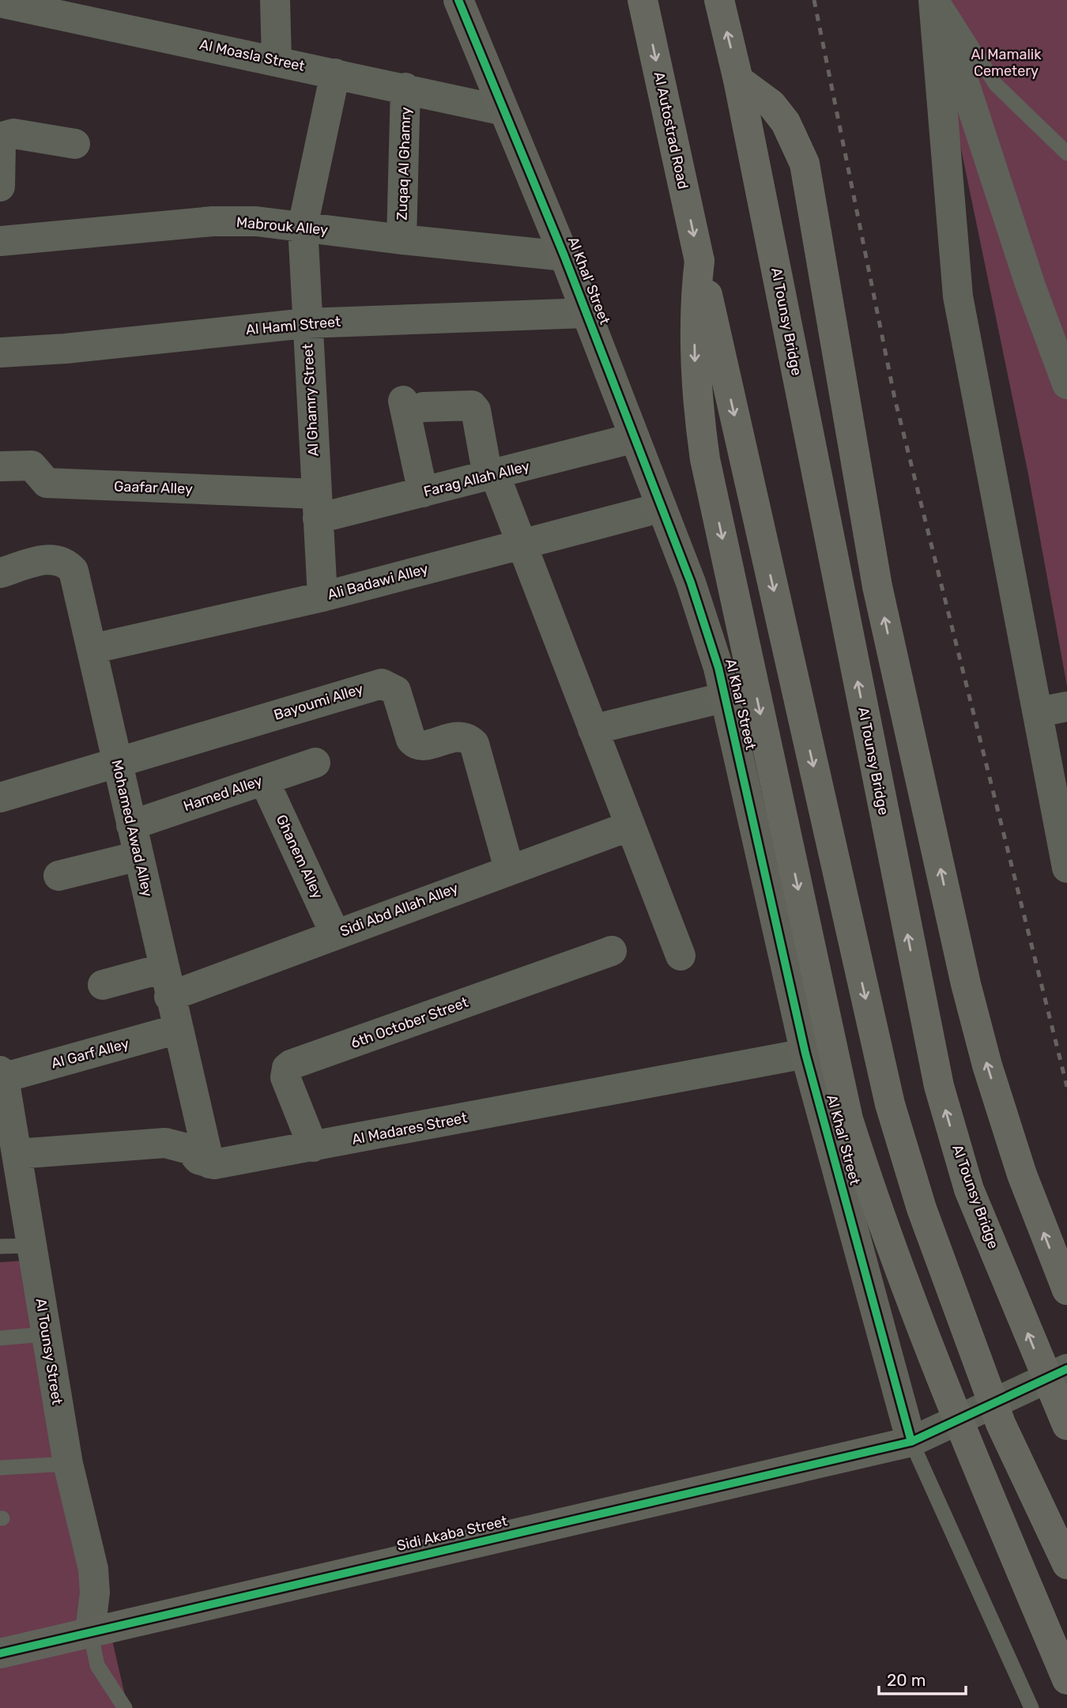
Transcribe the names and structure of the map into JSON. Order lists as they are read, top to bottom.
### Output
{
  "streets": {
    "highway": ["Al Autostrad Road", "Al Tounsy Bridge"],
    "street": [
      "Al Moasla Street",
      "Zuqaq Al Ghamry",
      "Mabrouk Alley",
      "Al Khal' Street",
      "Al Haml Street",
      "Al Ghamry Street",
      "Farag Allah Alley",
      "Gaafar Alley",
      "Ali Badawi Alley",
      "Bayoumi Alley",
      "Hamed Alley",
      "Mohamed Awad Alley",
      "Ghanem Alley",
      "Sidi Abd Allah Alley",
      "6th October Street",
      "Al Garf Alley",
      "Al Madares Street",
      "Al Tounsy Street",
      "Sidi Akaba Street"
    ]
  },
  "crossings": [
    ["Al Moasla Street", "Zuqaq Al Ghamry"],
    ["Al Moasla Street", "Al Khal' Street"],
    ["Al Moasla Street", "Al Ghamry Street"],
    ["Zuqaq Al Ghamry", "Mabrouk Alley"],
    ["Mabrouk Alley", "Al Khal' Street"],
    ["Mabrouk Alley", "Al Ghamry Street"],
    ["Al Khal' Street", "Al Haml Street"],
    ["Al Khal' Street", "Farag Allah Alley"],
    ["Al Khal' Street", "Ali Badawi Alley"],
    ["Al Khal' Street", "Al Madares Street"],
    ["Al Khal' Street", "Sidi Akaba Street"],
    ["Al Haml Street", "Al Ghamry Street"],
    ["Al Ghamry Street", "Farag Allah Alley"],
    ["Al Ghamry Street", "Gaafar Alley"],
    ["Al Ghamry Street", "Ali Badawi Alley"],
    ["Farag Allah Alley", "Gaafar Alley"],
    ["Ali Badawi Alley", "Mohamed Awad Alley"],
    ["Bayoumi Alley", "Mohamed Awad Alley"],
    ["Bayoumi Alley", "Sidi Abd Allah Alley"],
    ["Hamed Alley", "Mohamed Awad Alley"],
    ["Hamed Alley", "Ghanem Alley"],
    ["Mohamed Awad Alley", "Sidi Abd Allah Alley"],
    ["Mohamed Awad Alley", "Al Garf Alley"],
    ["Mohamed Awad Alley", "Al Madares Street"],
    ["Ghanem Alley", "Sidi Abd Allah Alley"],
    ["6th October Street", "Al Madares Street"],
    ["Al Garf Alley", "Al Tounsy Street"],
    ["Al Tounsy Street", "Sidi Akaba Street"]
  ],
  "parks": ["Al Mamalik Cemetery"],
  "scale_bar": "20 m"
}
